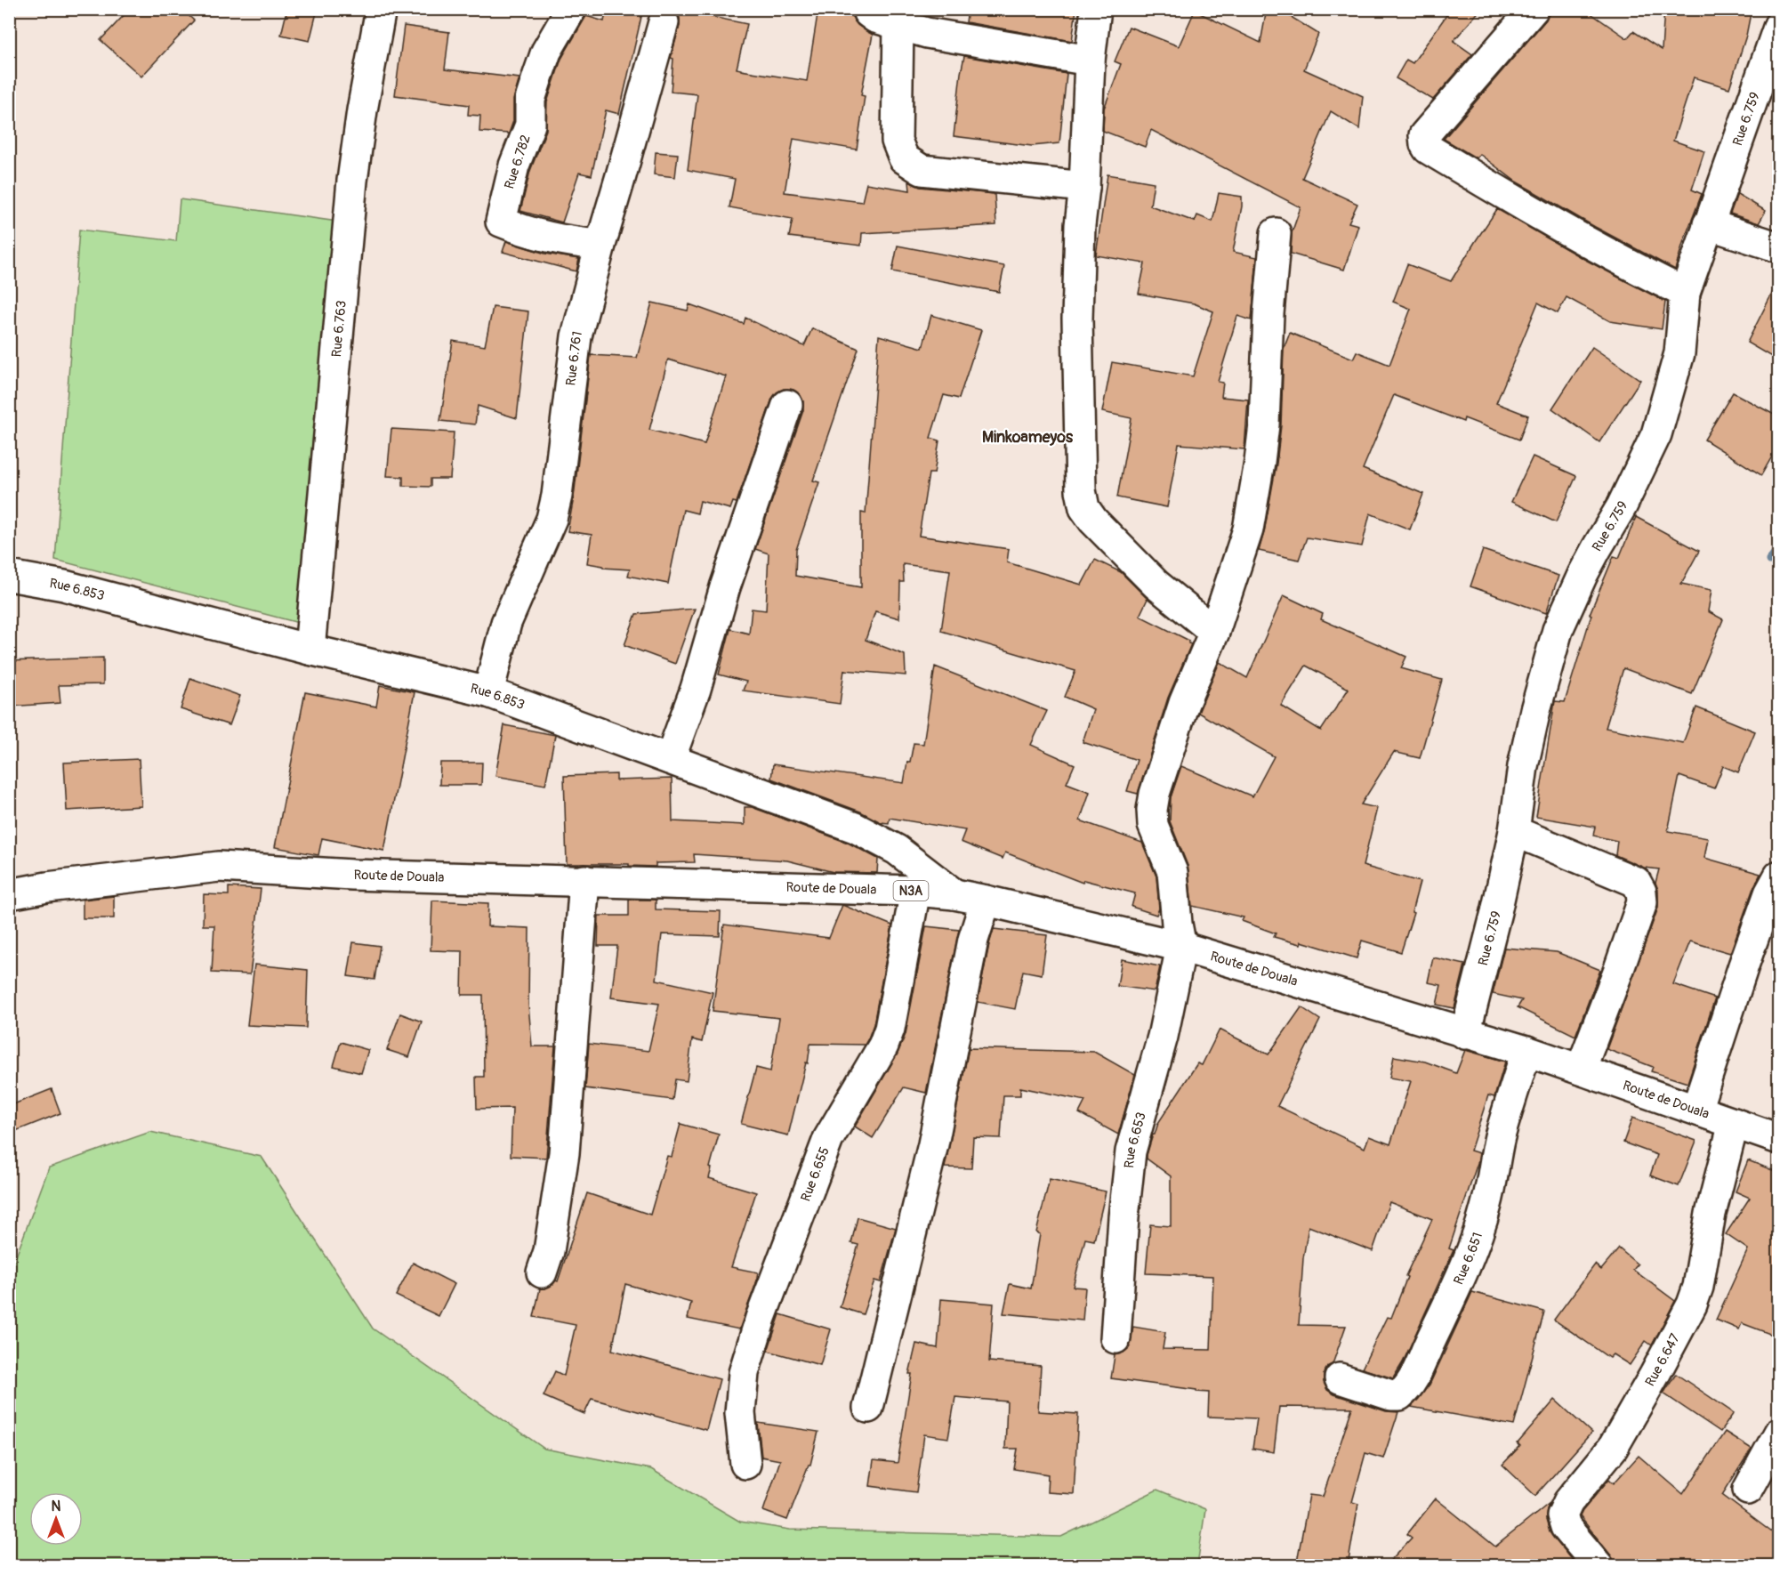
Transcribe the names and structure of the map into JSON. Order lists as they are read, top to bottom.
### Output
{
  "streets": {
    "main road": [
      "Rue 6.759",
      "Rue 6.782",
      "Rue 6.763",
      "Rue 6.761",
      "Rue 6.853",
      "Route de Douala",
      "N3A",
      "Rue 6.653",
      "Rue 6.655",
      "Rue 6.651",
      "Rue 6.647"
    ]
  },
  "crossings": [
    ["Rue 6.759", "Route de Douala"],
    ["Rue 6.782", "Rue 6.761"],
    ["Rue 6.763", "Rue 6.853"],
    ["Rue 6.761", "Rue 6.853"],
    ["Rue 6.853", "Route de Douala"],
    ["Route de Douala", "Rue 6.653"],
    ["Route de Douala", "Rue 6.655"],
    ["Route de Douala", "Rue 6.651"],
    ["Route de Douala", "Rue 6.647"]
  ],
  "districts": ["Minkoameyos"],
  "north": "top"
}
